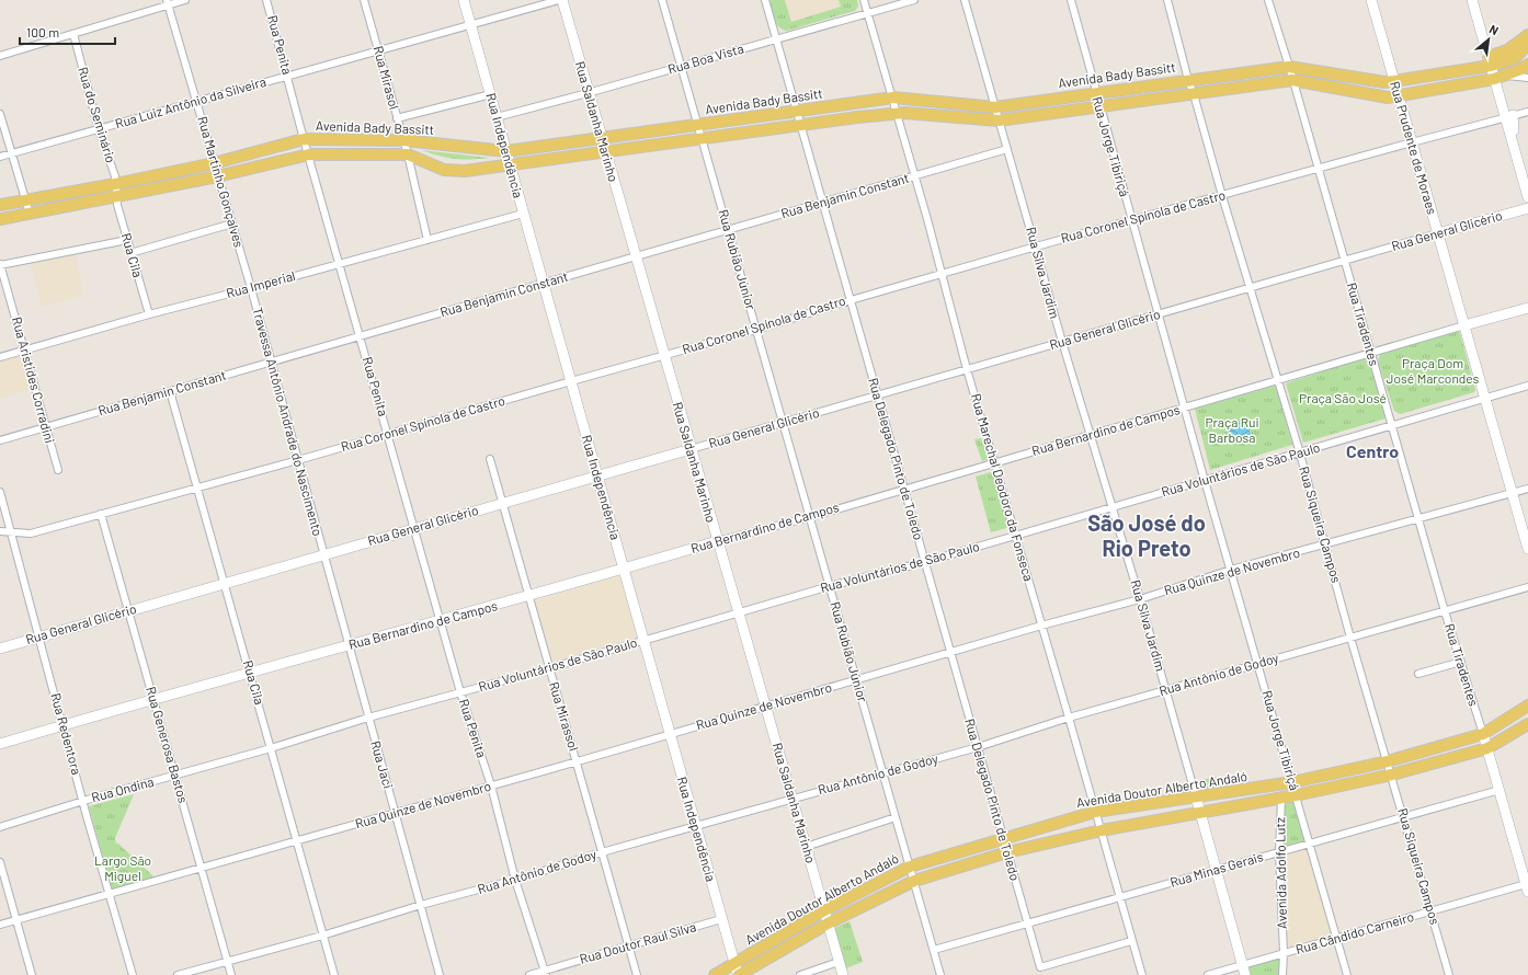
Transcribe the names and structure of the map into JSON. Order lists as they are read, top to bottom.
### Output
{
  "streets": {
    "main road": ["Avenida Bady Bassitt", "Avenida Doutor Alberto Andaló"],
    "street": [
      "Rua Penita",
      "Rua Boa Vista",
      "Rua Mirasol",
      "Rua Luiz Antônio da Silveira",
      "Rua do Seminário",
      "Rua Saldanha Marinho",
      "Rua Independência",
      "Rua Jorge Tibiriçá",
      "Rua Prudente de Moraes",
      "Rua Martinho Gonçalves",
      "Rua Benjamin Constant",
      "Rua Coronel Spínola de Castro",
      "Rua General Glicério",
      "Rua Cila",
      "Rua Rubião Júnior",
      "Rua Silva Jardim",
      "Rua Imperial",
      "Rua Tiradentes",
      "Rua Aristides Corradini",
      "Travessa Antônio Andrade do Nascimento",
      "Rua Bernardino de Campos",
      "Rua Delegado Pinto de Toledo",
      "Rua Voluntários de São Paulo",
      "Rua Marechal Deodoro da Fonseca",
      "Rua Siqueira Campos",
      "Rua Quinze de Novembro",
      "Rua Antônio de Godoy",
      "Rua Mirassol",
      "Rua Redentora",
      "Rua Generosa Bastos",
      "Rua Jaci",
      "Rua Ondina",
      "Rua Minas Gerais",
      "Avenida Adolfo Lutz",
      "Rua Cândido Carneiro",
      "Rua Doutor Raul Silva"
    ]
  },
  "crossings": [
    ["Rua Penita", "Avenida Bady Bassitt"],
    ["Rua Penita", "Rua Luiz Antônio da Silveira"],
    ["Rua Penita", "Rua Benjamin Constant"],
    ["Rua Penita", "Rua Coronel Spínola de Castro"],
    ["Rua Penita", "Rua General Glicério"],
    ["Rua Penita", "Rua Imperial"],
    ["Rua Penita", "Rua Bernardino de Campos"],
    ["Rua Penita", "Rua Voluntários de São Paulo"],
    ["Rua Penita", "Rua Quinze de Novembro"],
    ["Rua Penita", "Rua Antônio de Godoy"],
    ["Rua Penita", "Rua Doutor Raul Silva"],
    ["Rua Boa Vista", "Rua Saldanha Marinho"],
    ["Rua Boa Vista", "Rua Independência"],
    ["Rua Boa Vista", "Rua Rubião Júnior"],
    ["Rua Boa Vista", "Rua Delegado Pinto de Toledo"],
    ["Rua Boa Vista", "Rua Marechal Deodoro da Fonseca"],
    ["Avenida Bady Bassitt", "Rua Mirasol"],
    ["Avenida Bady Bassitt", "Rua do Seminário"],
    ["Avenida Bady Bassitt", "Rua Saldanha Marinho"],
    ["Avenida Bady Bassitt", "Rua Independência"],
    ["Avenida Bady Bassitt", "Rua Jorge Tibiriçá"],
    ["Avenida Bady Bassitt", "Rua Prudente de Moraes"],
    ["Avenida Bady Bassitt", "Rua Martinho Gonçalves"],
    ["Avenida Bady Bassitt", "Rua Cila"],
    ["Avenida Bady Bassitt", "Rua Rubião Júnior"],
    ["Avenida Bady Bassitt", "Rua Silva Jardim"],
    ["Avenida Bady Bassitt", "Rua Tiradentes"],
    ["Avenida Bady Bassitt", "Rua Delegado Pinto de Toledo"],
    ["Avenida Bady Bassitt", "Rua Marechal Deodoro da Fonseca"],
    ["Avenida Bady Bassitt", "Rua Siqueira Campos"],
    ["Rua Mirasol", "Rua Luiz Antônio da Silveira"],
    ["Rua Mirasol", "Rua Imperial"],
    ["Rua Luiz Antônio da Silveira", "Rua do Seminário"],
    ["Rua Luiz Antônio da Silveira", "Rua Saldanha Marinho"],
    ["Rua Luiz Antônio da Silveira", "Rua Independência"],
    ["Rua Luiz Antônio da Silveira", "Rua Martinho Gonçalves"],
    ["Rua do Seminário", "Rua Cila"],
    ["Rua Saldanha Marinho", "Rua Benjamin Constant"],
    ["Rua Saldanha Marinho", "Rua Coronel Spínola de Castro"],
    ["Rua Saldanha Marinho", "Rua General Glicério"],
    ["Rua Saldanha Marinho", "Rua Bernardino de Campos"],
    ["Rua Saldanha Marinho", "Rua Voluntários de São Paulo"],
    ["Rua Saldanha Marinho", "Rua Quinze de Novembro"],
    ["Rua Saldanha Marinho", "Rua Antônio de Godoy"],
    ["Rua Saldanha Marinho", "Avenida Doutor Alberto Andaló"],
    ["Rua Independência", "Rua Benjamin Constant"],
    ["Rua Independência", "Rua Coronel Spínola de Castro"],
    ["Rua Independência", "Rua General Glicério"],
    ["Rua Independência", "Rua Imperial"],
    ["Rua Independência", "Rua Bernardino de Campos"],
    ["Rua Independência", "Rua Voluntários de São Paulo"],
    ["Rua Independência", "Rua Quinze de Novembro"],
    ["Rua Independência", "Rua Antônio de Godoy"],
    ["Rua Independência", "Avenida Doutor Alberto Andaló"],
    ["Rua Independência", "Rua Doutor Raul Silva"],
    ["Rua Jorge Tibiriçá", "Rua Coronel Spínola de Castro"],
    ["Rua Jorge Tibiriçá", "Rua General Glicério"],
    ["Rua Jorge Tibiriçá", "Rua Bernardino de Campos"],
    ["Rua Jorge Tibiriçá", "Rua Voluntários de São Paulo"],
    ["Rua Jorge Tibiriçá", "Rua Quinze de Novembro"],
    ["Rua Jorge Tibiriçá", "Rua Antônio de Godoy"],
    ["Rua Jorge Tibiriçá", "Avenida Doutor Alberto Andaló"],
    ["Rua Jorge Tibiriçá", "Rua Minas Gerais"],
    ["Rua Jorge Tibiriçá", "Rua Cândido Carneiro"],
    ["Rua Prudente de Moraes", "Rua Coronel Spínola de Castro"],
    ["Rua Prudente de Moraes", "Rua General Glicério"],
    ["Rua Prudente de Moraes", "Rua Bernardino de Campos"],
    ["Rua Prudente de Moraes", "Rua Voluntários de São Paulo"],
    ["Rua Prudente de Moraes", "Rua Quinze de Novembro"],
    ["Rua Martinho Gonçalves", "Rua Imperial"],
    ["Rua Martinho Gonçalves", "Travessa Antônio Andrade do Nascimento"],
    ["Rua Benjamin Constant", "Rua Cila"],
    ["Rua Benjamin Constant", "Rua Rubião Júnior"],
    ["Rua Benjamin Constant", "Rua Silva Jardim"],
    ["Rua Benjamin Constant", "Rua Aristides Corradini"],
    ["Rua Benjamin Constant", "Travessa Antônio Andrade do Nascimento"],
    ["Rua Benjamin Constant", "Rua Delegado Pinto de Toledo"],
    ["Rua Benjamin Constant", "Rua Marechal Deodoro da Fonseca"],
    ["Rua Coronel Spínola de Castro", "Rua Cila"],
    ["Rua Coronel Spínola de Castro", "Rua Rubião Júnior"],
    ["Rua Coronel Spínola de Castro", "Rua Silva Jardim"],
    ["Rua Coronel Spínola de Castro", "Rua Tiradentes"],
    ["Rua Coronel Spínola de Castro", "Travessa Antônio Andrade do Nascimento"],
    ["Rua Coronel Spínola de Castro", "Rua Delegado Pinto de Toledo"],
    ["Rua Coronel Spínola de Castro", "Rua Marechal Deodoro da Fonseca"],
    ["Rua Coronel Spínola de Castro", "Rua Siqueira Campos"],
    ["Rua Coronel Spínola de Castro", "Rua Redentora"],
    ["Rua Coronel Spínola de Castro", "Rua Generosa Bastos"],
    ["Rua General Glicério", "Rua Cila"],
    ["Rua General Glicério", "Rua Rubião Júnior"],
    ["Rua General Glicério", "Rua Silva Jardim"],
    ["Rua General Glicério", "Rua Tiradentes"],
    ["Rua General Glicério", "Travessa Antônio Andrade do Nascimento"],
    ["Rua General Glicério", "Rua Delegado Pinto de Toledo"],
    ["Rua General Glicério", "Rua Marechal Deodoro da Fonseca"],
    ["Rua General Glicério", "Rua Siqueira Campos"],
    ["Rua General Glicério", "Rua Mirassol"],
    ["Rua General Glicério", "Rua Redentora"],
    ["Rua General Glicério", "Rua Generosa Bastos"],
    ["Rua General Glicério", "Rua Jaci"],
    ["Rua Cila", "Rua Imperial"],
    ["Rua Cila", "Rua Bernardino de Campos"],
    ["Rua Cila", "Rua Voluntários de São Paulo"],
    ["Rua Cila", "Rua Quinze de Novembro"],
    ["Rua Cila", "Rua Antônio de Godoy"],
    ["Rua Cila", "Rua Ondina"],
    ["Rua Rubião Júnior", "Rua Bernardino de Campos"],
    ["Rua Rubião Júnior", "Rua Voluntários de São Paulo"],
    ["Rua Rubião Júnior", "Rua Quinze de Novembro"],
    ["Rua Rubião Júnior", "Rua Antônio de Godoy"],
    ["Rua Rubião Júnior", "Avenida Doutor Alberto Andaló"],
    ["Rua Rubião Júnior", "Rua Minas Gerais"],
    ["Rua Silva Jardim", "Rua Bernardino de Campos"],
    ["Rua Silva Jardim", "Rua Voluntários de São Paulo"],
    ["Rua Silva Jardim", "Rua Quinze de Novembro"],
    ["Rua Silva Jardim", "Rua Antônio de Godoy"],
    ["Rua Silva Jardim", "Avenida Doutor Alberto Andaló"],
    ["Rua Silva Jardim", "Rua Minas Gerais"],
    ["Rua Silva Jardim", "Rua Cândido Carneiro"],
    ["Rua Imperial", "Rua Aristides Corradini"],
    ["Rua Imperial", "Travessa Antônio Andrade do Nascimento"],
    ["Rua Tiradentes", "Rua Bernardino de Campos"],
    ["Rua Tiradentes", "Rua Voluntários de São Paulo"],
    ["Rua Tiradentes", "Rua Quinze de Novembro"],
    ["Rua Tiradentes", "Rua Antônio de Godoy"],
    ["Rua Tiradentes", "Avenida Doutor Alberto Andaló"],
    ["Rua Tiradentes", "Rua Minas Gerais"],
    ["Rua Tiradentes", "Rua Cândido Carneiro"],
    ["Travessa Antônio Andrade do Nascimento", "Rua Jaci"],
    ["Rua Bernardino de Campos", "Rua Delegado Pinto de Toledo"],
    ["Rua Bernardino de Campos", "Rua Marechal Deodoro da Fonseca"],
    ["Rua Bernardino de Campos", "Rua Siqueira Campos"],
    ["Rua Bernardino de Campos", "Rua Mirassol"],
    ["Rua Bernardino de Campos", "Rua Redentora"],
    ["Rua Bernardino de Campos", "Rua Generosa Bastos"],
    ["Rua Bernardino de Campos", "Rua Jaci"],
    ["Rua Delegado Pinto de Toledo", "Rua Voluntários de São Paulo"],
    ["Rua Delegado Pinto de Toledo", "Rua Marechal Deodoro da Fonseca"],
    ["Rua Delegado Pinto de Toledo", "Rua Quinze de Novembro"],
    ["Rua Delegado Pinto de Toledo", "Rua Antônio de Godoy"],
    ["Rua Delegado Pinto de Toledo", "Avenida Doutor Alberto Andaló"],
    ["Rua Delegado Pinto de Toledo", "Rua Minas Gerais"],
    ["Rua Voluntários de São Paulo", "Rua Marechal Deodoro da Fonseca"],
    ["Rua Voluntários de São Paulo", "Rua Siqueira Campos"],
    ["Rua Voluntários de São Paulo", "Rua Mirassol"],
    ["Rua Voluntários de São Paulo", "Rua Jaci"],
    ["Rua Voluntários de São Paulo", "Rua Ondina"],
    ["Rua Marechal Deodoro da Fonseca", "Rua Quinze de Novembro"],
    ["Rua Marechal Deodoro da Fonseca", "Rua Antônio de Godoy"],
    ["Rua Marechal Deodoro da Fonseca", "Avenida Doutor Alberto Andaló"],
    ["Rua Marechal Deodoro da Fonseca", "Rua Minas Gerais"],
    ["Rua Siqueira Campos", "Rua Quinze de Novembro"],
    ["Rua Siqueira Campos", "Rua Antônio de Godoy"],
    ["Rua Siqueira Campos", "Avenida Doutor Alberto Andaló"],
    ["Rua Siqueira Campos", "Rua Minas Gerais"],
    ["Rua Siqueira Campos", "Rua Cândido Carneiro"],
    ["Rua Quinze de Novembro", "Rua Mirassol"],
    ["Rua Quinze de Novembro", "Rua Redentora"],
    ["Rua Quinze de Novembro", "Rua Generosa Bastos"],
    ["Rua Quinze de Novembro", "Rua Jaci"],
    ["Rua Antônio de Godoy", "Rua Mirassol"],
    ["Rua Antônio de Godoy", "Rua Generosa Bastos"],
    ["Rua Antônio de Godoy", "Rua Jaci"],
    ["Rua Mirassol", "Rua Doutor Raul Silva"],
    ["Rua Redentora", "Rua Ondina"],
    ["Rua Generosa Bastos", "Rua Ondina"],
    ["Avenida Doutor Alberto Andaló", "Avenida Adolfo Lutz"],
    ["Rua Minas Gerais", "Avenida Adolfo Lutz"],
    ["Avenida Adolfo Lutz", "Rua Cândido Carneiro"]
  ],
  "districts": ["Centro", "São José do Rio Preto"],
  "parks": [
    "Praça Dom José Marcondes",
    "Praça São José",
    "Praça Rui Barbosa",
    "Largo São Miguel"
  ],
  "scale_bar": "100 m",
  "north": "top right"
}
